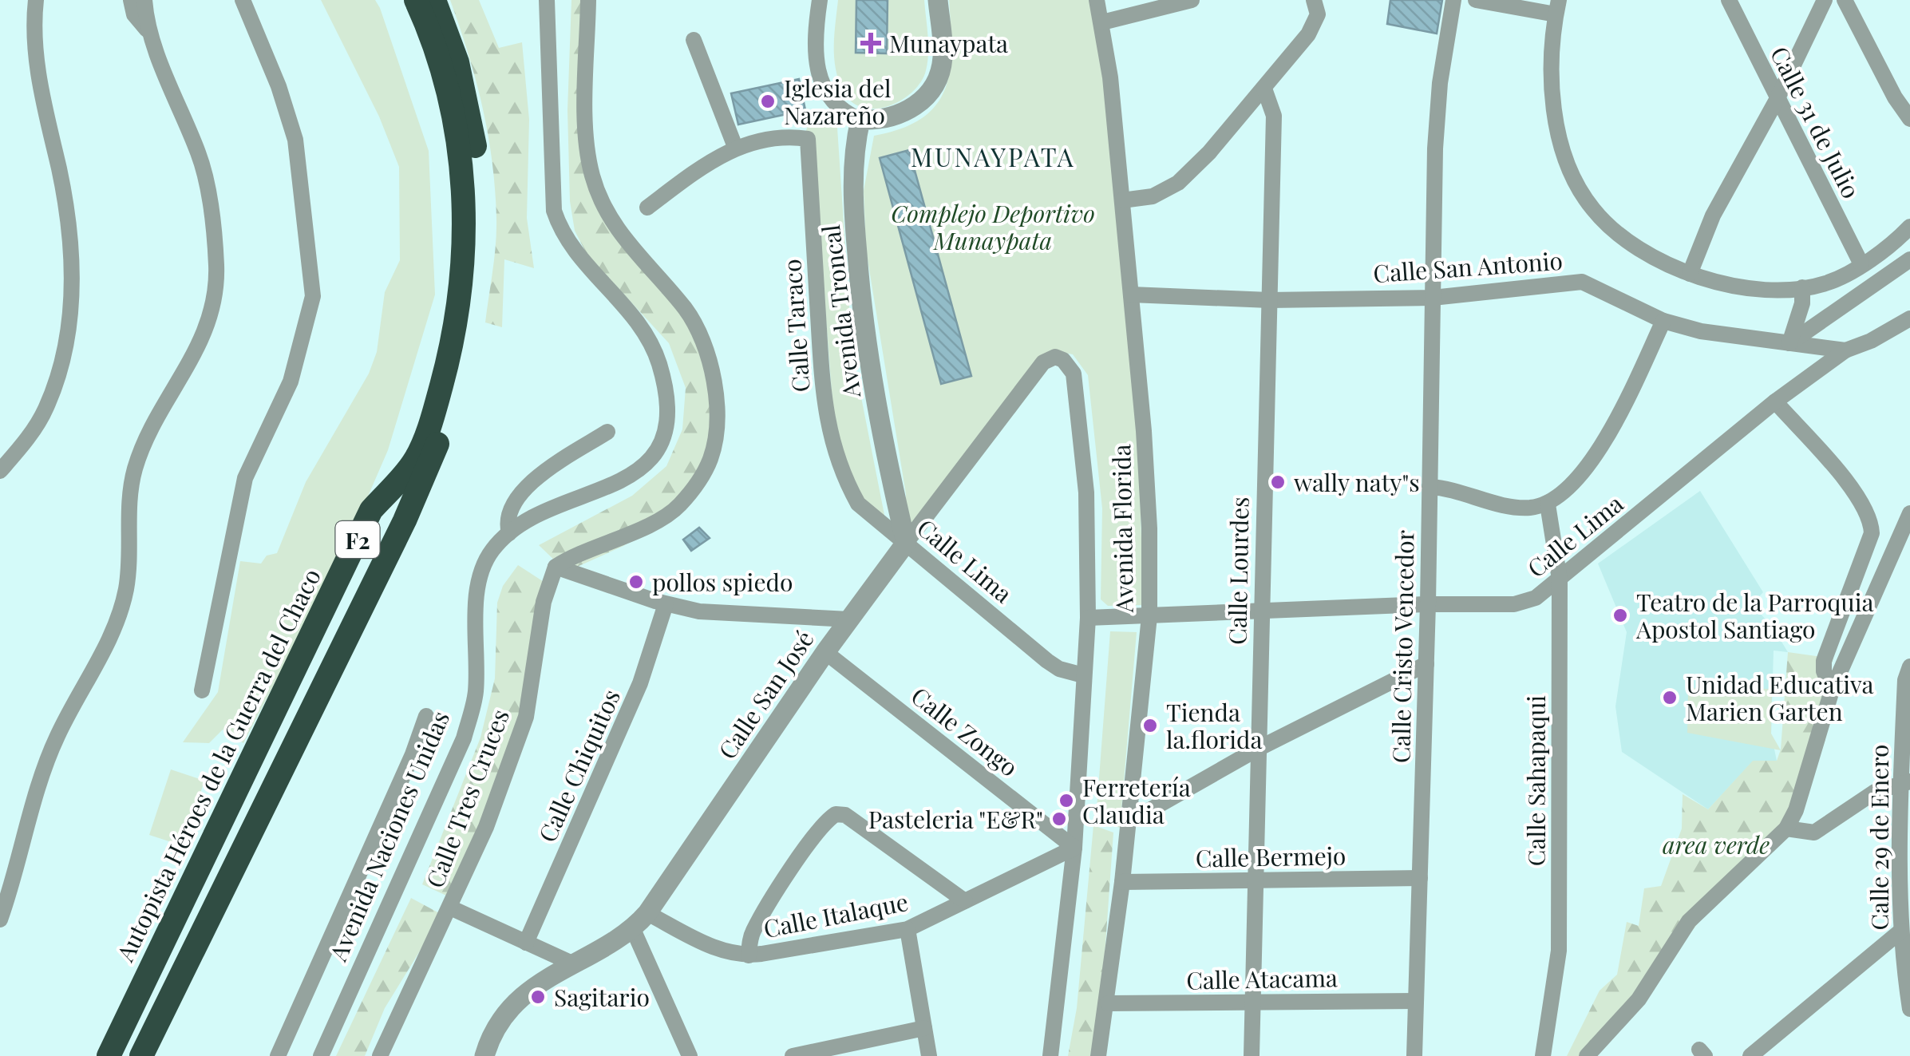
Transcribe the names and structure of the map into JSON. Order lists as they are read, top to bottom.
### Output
{
  "streets": {
    "highway": ["F2", "Autopista Héroes de la Guerra del Chaco"],
    "street": [
      "Calle 31 de Julio",
      "Calle San Antonio",
      "Avenida Troncal",
      "Calle Taraco",
      "Avenida Florida",
      "Calle Lima",
      "Calle Lourdes",
      "Calle Cristo Vencedor",
      "Calle San José",
      "Calle Zongo",
      "Calle Chiquitos",
      "Calle Sahapaqui",
      "Calle Tres Cruces",
      "Avenida Naciones Unidas",
      "Calle 29 de Enero",
      "Calle Bermejo",
      "Calle Italaque",
      "Calle Atacama"
    ]
  },
  "crossings": [
    ["Calle San Antonio", "Avenida Florida"],
    ["Calle San Antonio", "Calle Lima"],
    ["Calle San Antonio", "Calle Lourdes"],
    ["Calle San Antonio", "Calle Cristo Vencedor"],
    ["Avenida Troncal", "Calle Lima"],
    ["Avenida Troncal", "Calle San José"],
    ["Calle Taraco", "Calle Lima"],
    ["Avenida Florida", "Calle Lima"],
    ["Avenida Florida", "Calle San José"],
    ["Avenida Florida", "Calle Zongo"],
    ["Avenida Florida", "Calle Bermejo"],
    ["Avenida Florida", "Calle Italaque"],
    ["Avenida Florida", "Calle Atacama"],
    ["Calle Lima", "Calle Lourdes"],
    ["Calle Lima", "Calle Cristo Vencedor"],
    ["Calle Lima", "Calle San José"],
    ["Calle Lima", "Calle Sahapaqui"],
    ["Calle Lourdes", "Calle Bermejo"],
    ["Calle Lourdes", "Calle Atacama"],
    ["Calle Cristo Vencedor", "Calle Bermejo"],
    ["Calle Cristo Vencedor", "Calle Atacama"],
    ["Calle San José", "Calle Zongo"],
    ["Calle San José", "Calle Italaque"],
    ["Calle Zongo", "Calle Italaque"]
  ],
  "districts": ["MUNAYPATA"],
  "parks": ["Complejo Deportivo Munaypata", "area verde"],
  "places": {
    "health": ["Munaypata"],
    "other": [
      "Iglesia del Nazareño",
      "wally naty\"s",
      "pollos spiedo",
      "Teatro de la Parroquia Apostol Santiago",
      "Unidad Educativa Marien Garten",
      "Tienda la.florida",
      "Ferretería Claudia",
      "Pasteleria \"E&R\"",
      "Sagitario"
    ]
  }
}
